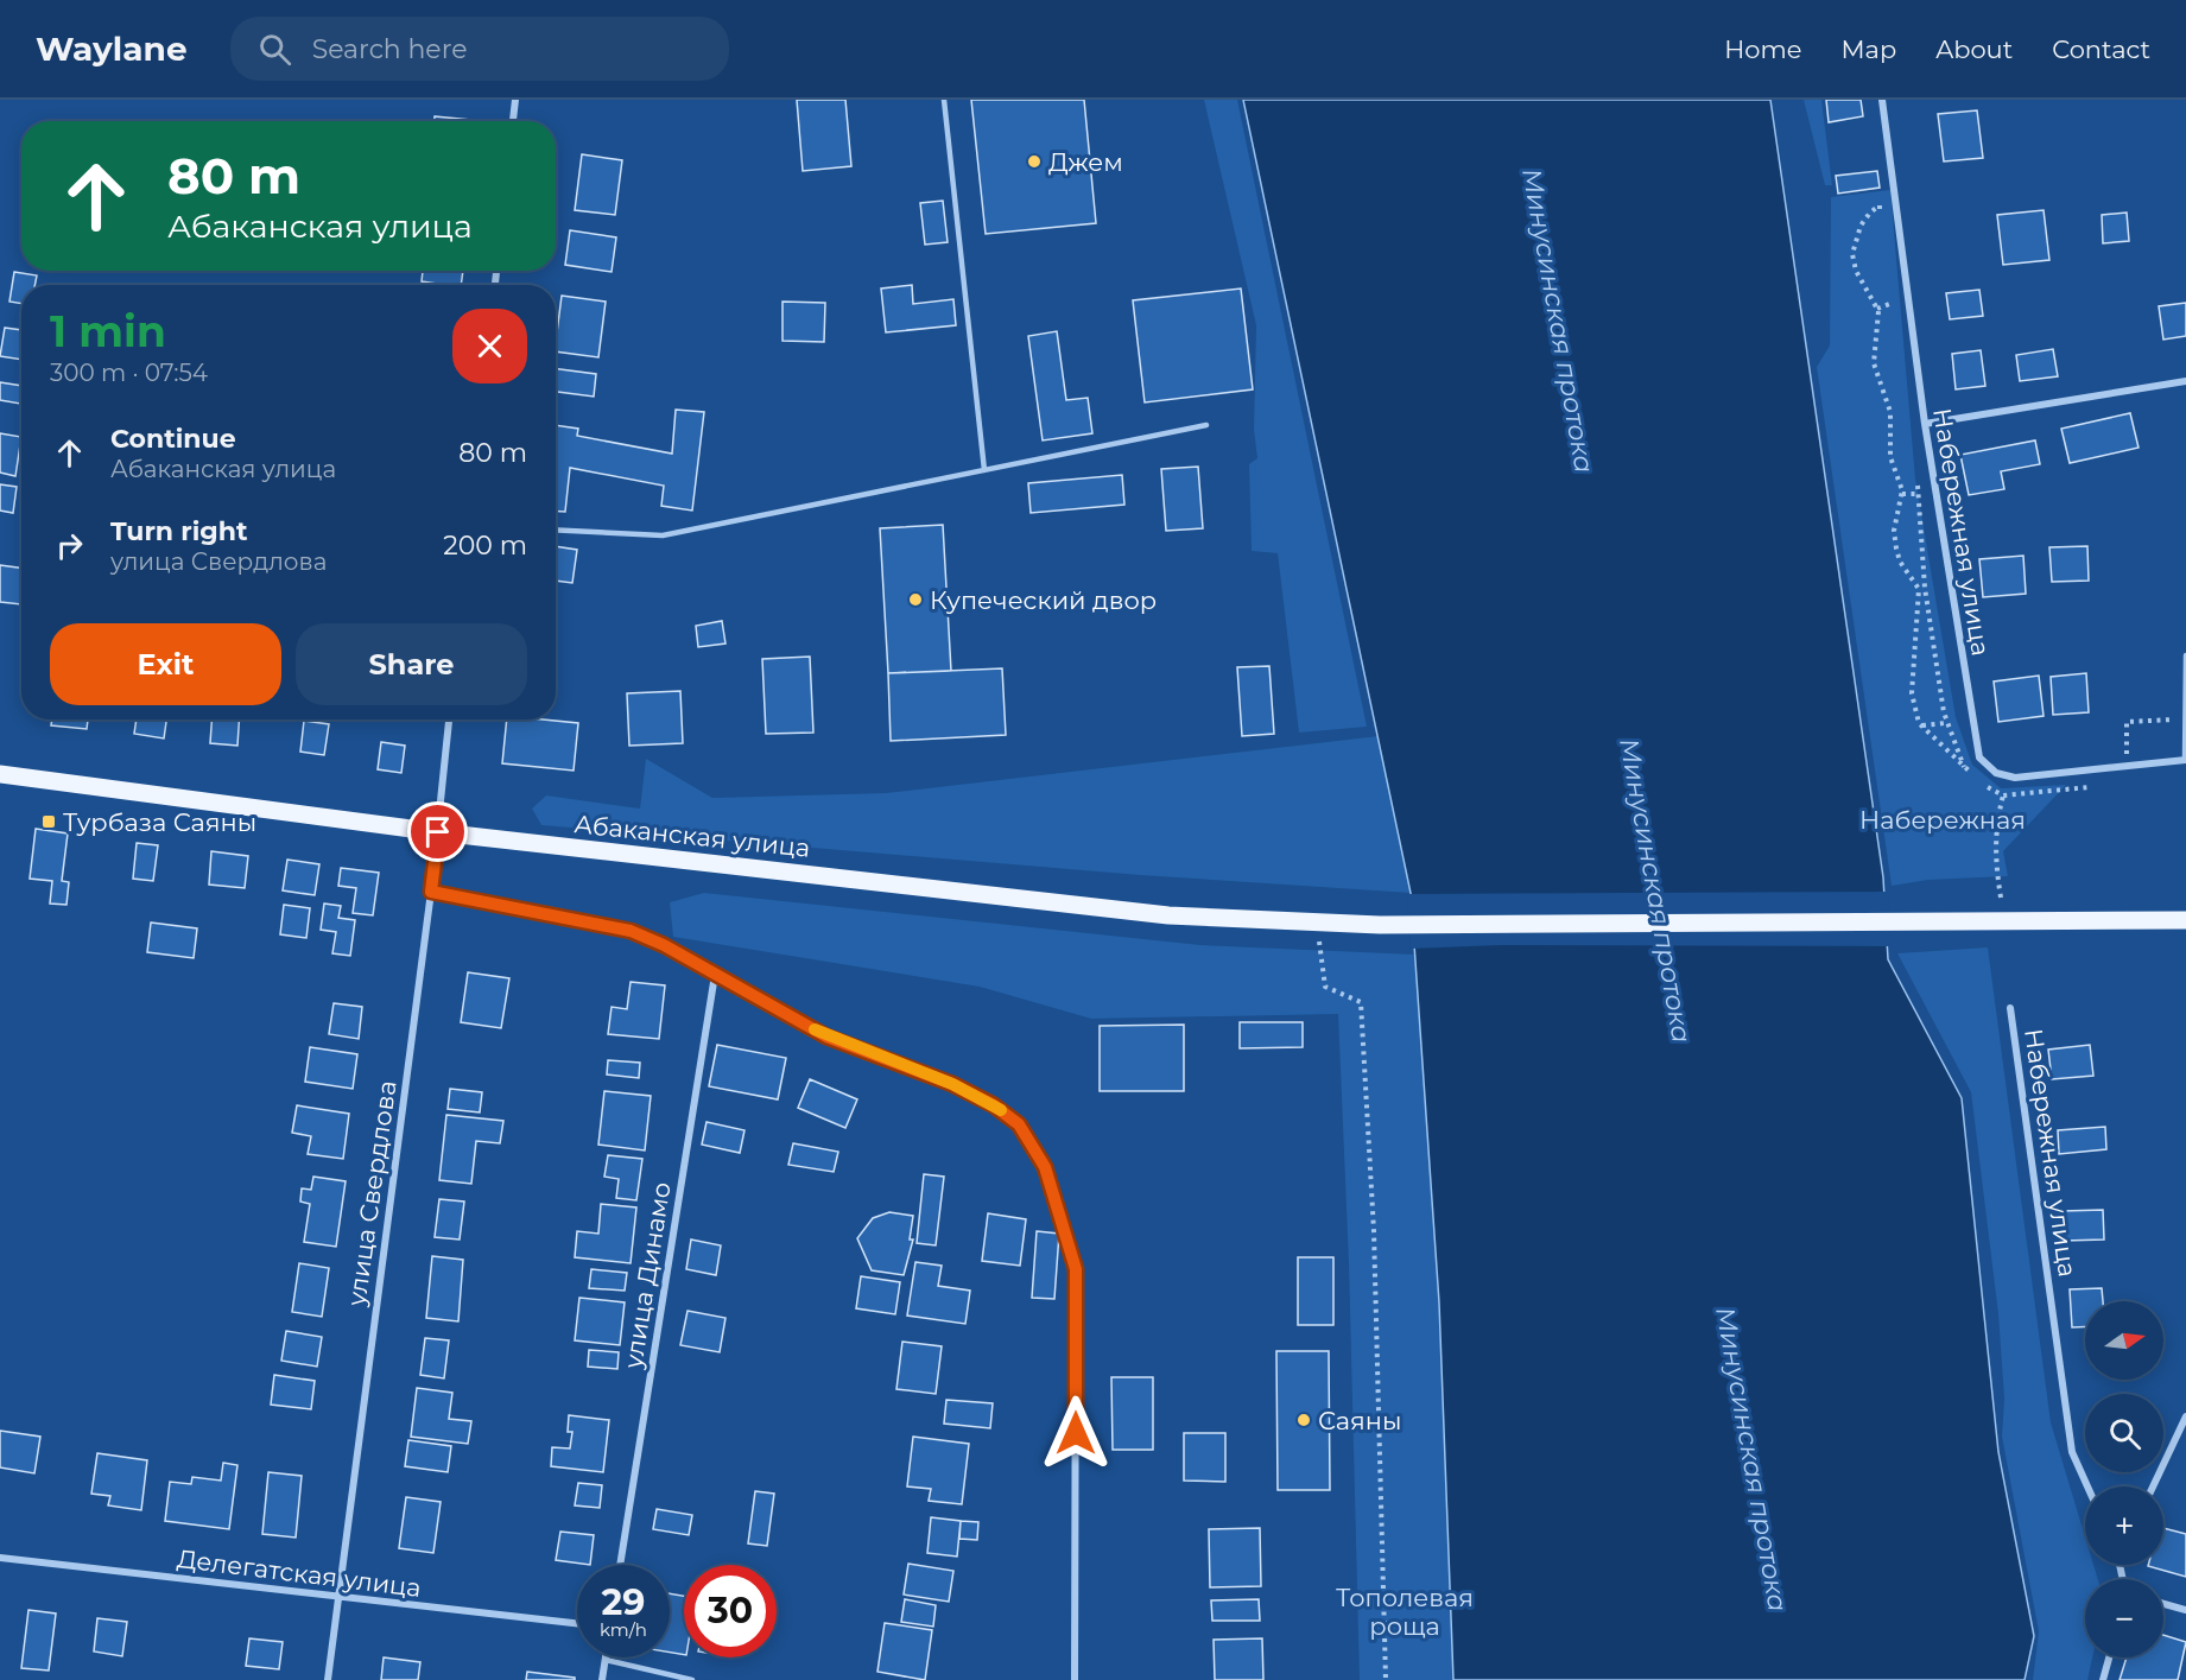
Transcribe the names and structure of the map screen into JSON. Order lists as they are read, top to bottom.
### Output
{
  "streets": {
    "main road": ["Абаканская улица"],
    "street": [
      "Набережная улица",
      "улица Свердлова",
      "улица Динамо",
      "Делегатская улица"
    ]
  },
  "crossings": [
    ["Абаканская улица", "улица Свердлова"],
    ["улица Свердлова", "Делегатская улица"]
  ],
  "water": ["Минусинская протока"],
  "parks": ["Набережная", "Тополевая роща"],
  "places": {
    "other": ["Джем", "Купеческий двор", "Саяны"],
    "transit": ["Турбаза Саяны"]
  },
  "north": "right",
  "page": {
    "header": "Waylane",
    "search": "Search here",
    "nav": [
      "Home",
      "Map",
      "About",
      "Contact"
    ],
    "turn": ["80 m", "Абаканская улица"],
    "heading": ["1 min", "300 m · 07:54"],
    "list": [
      {
        "name": "Continue",
        "note": "Абаканская улица",
        "value": "80 m"
      },
      {
        "name": "Turn right",
        "note": "улица Свердлова",
        "value": "200 m"
      }
    ],
    "buttons": ["Exit", "Share"],
    "map_buttons": ["+", "−"],
    "speed": "29 km/h",
    "limit": "30"
  }
}
